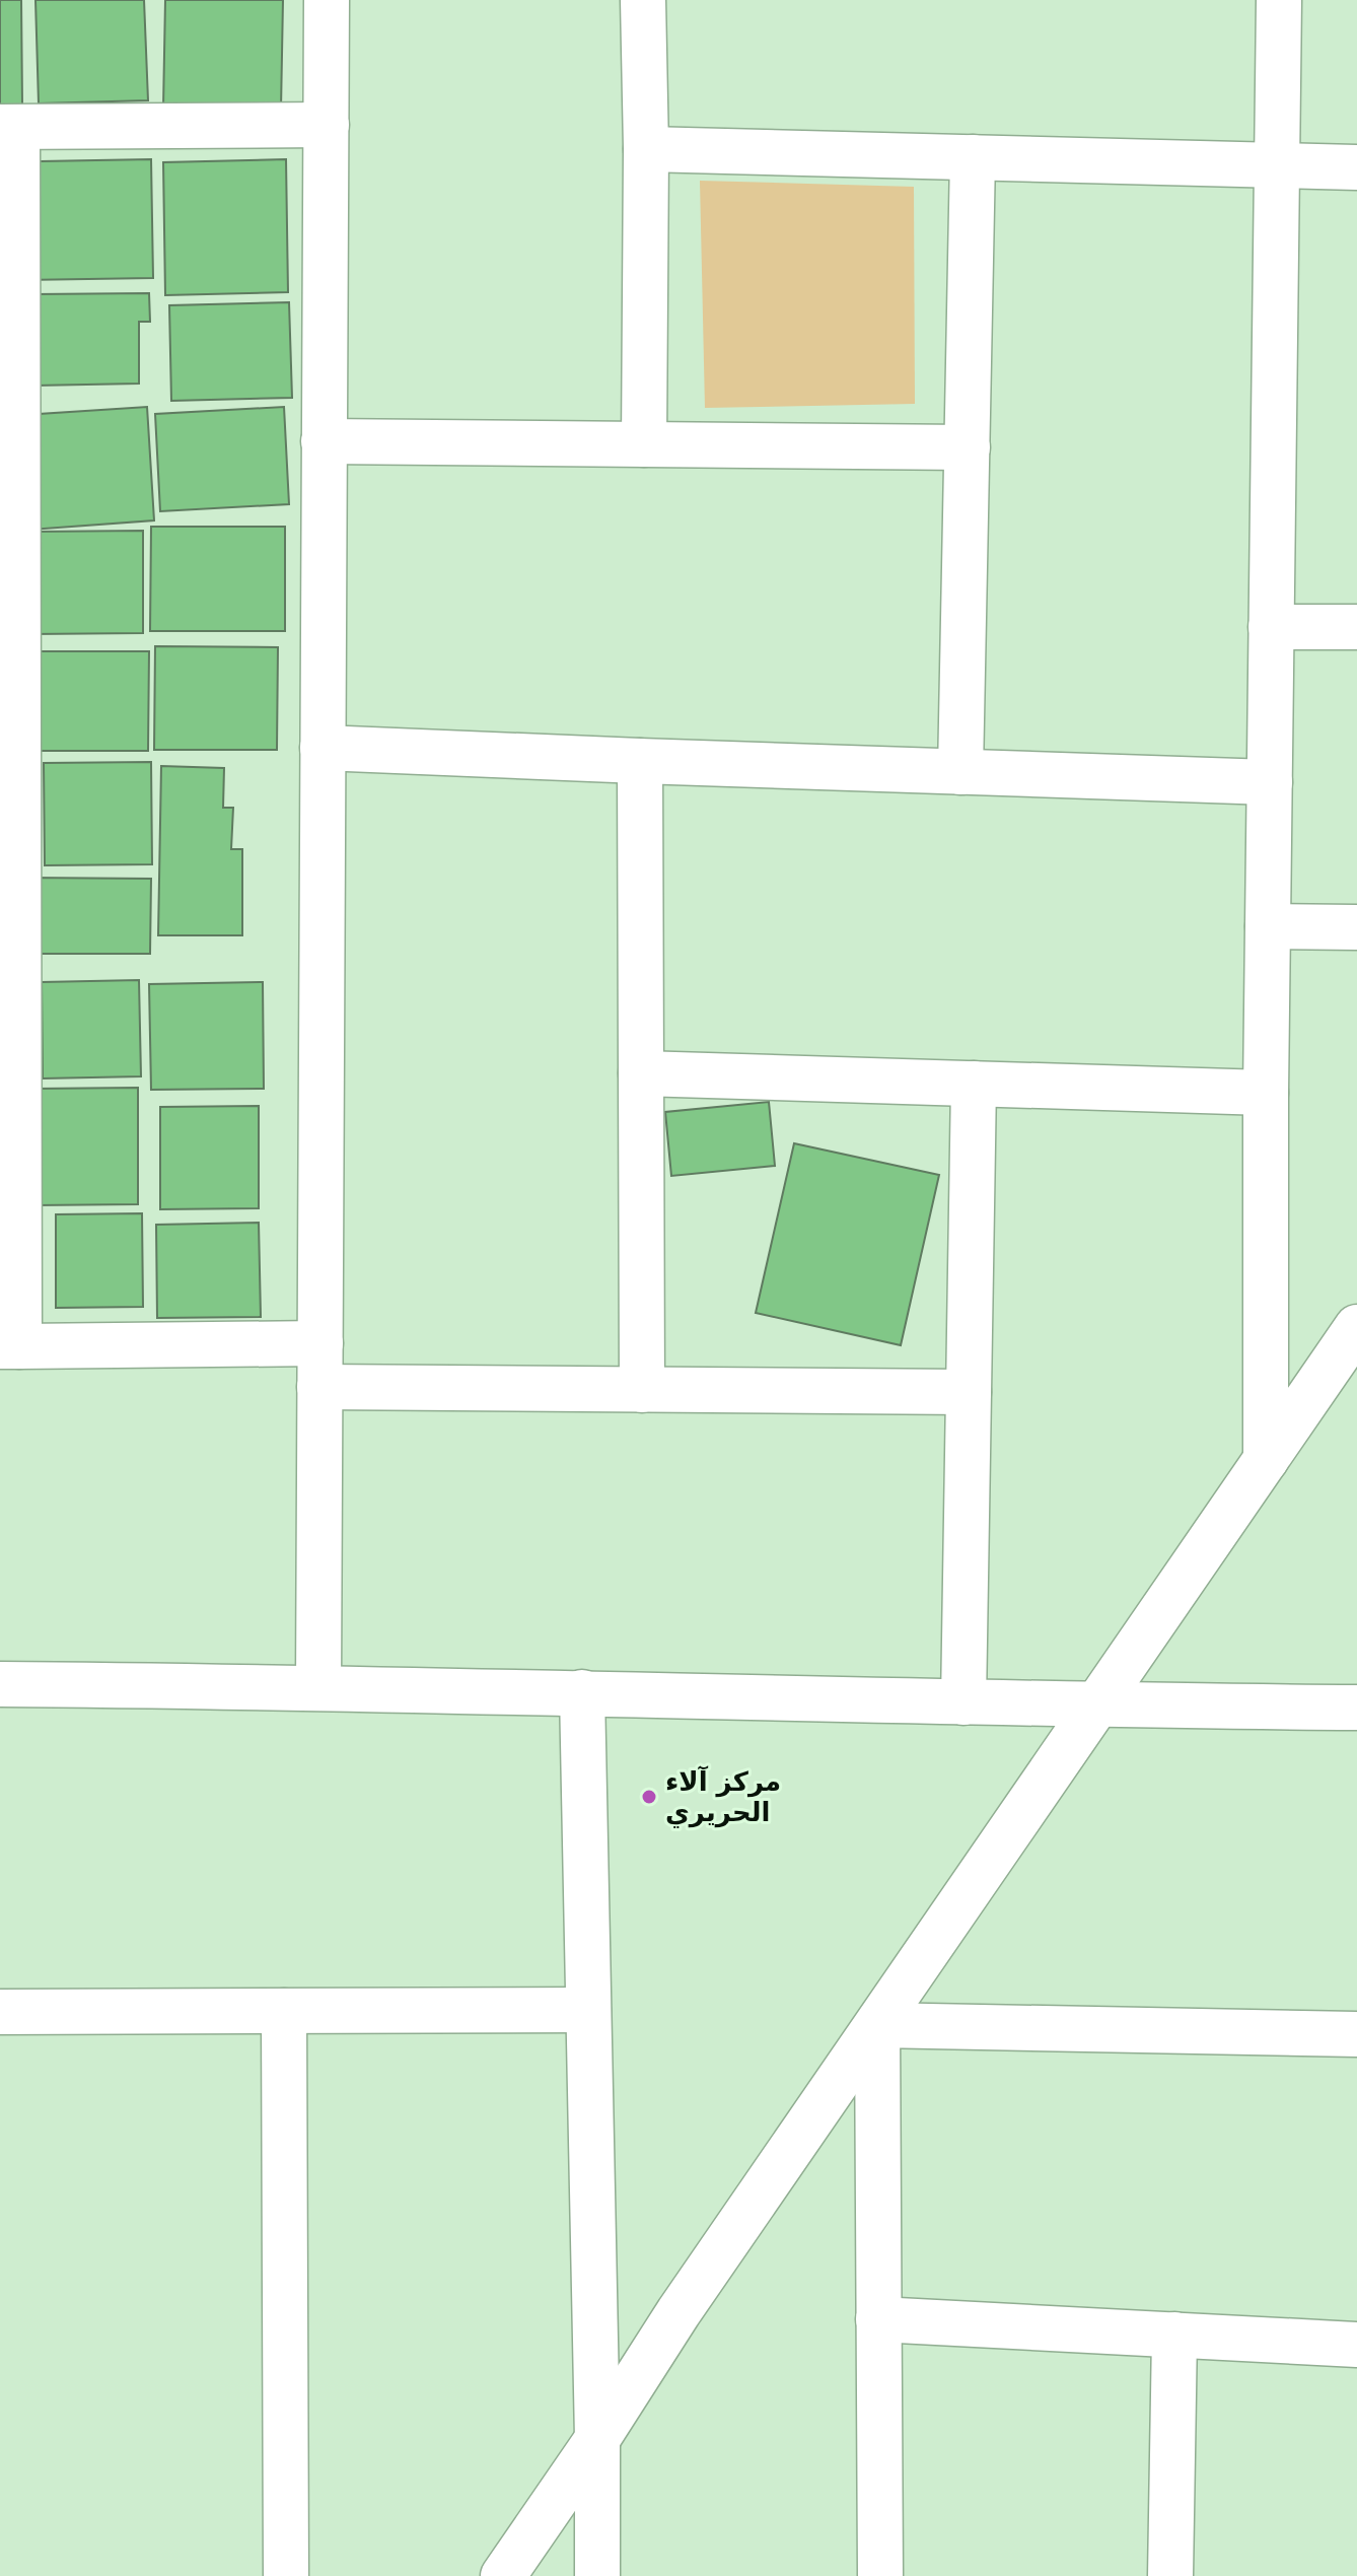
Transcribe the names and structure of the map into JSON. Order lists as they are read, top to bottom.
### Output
{
  "places": ["مركز آلاء الحريري"]
}
